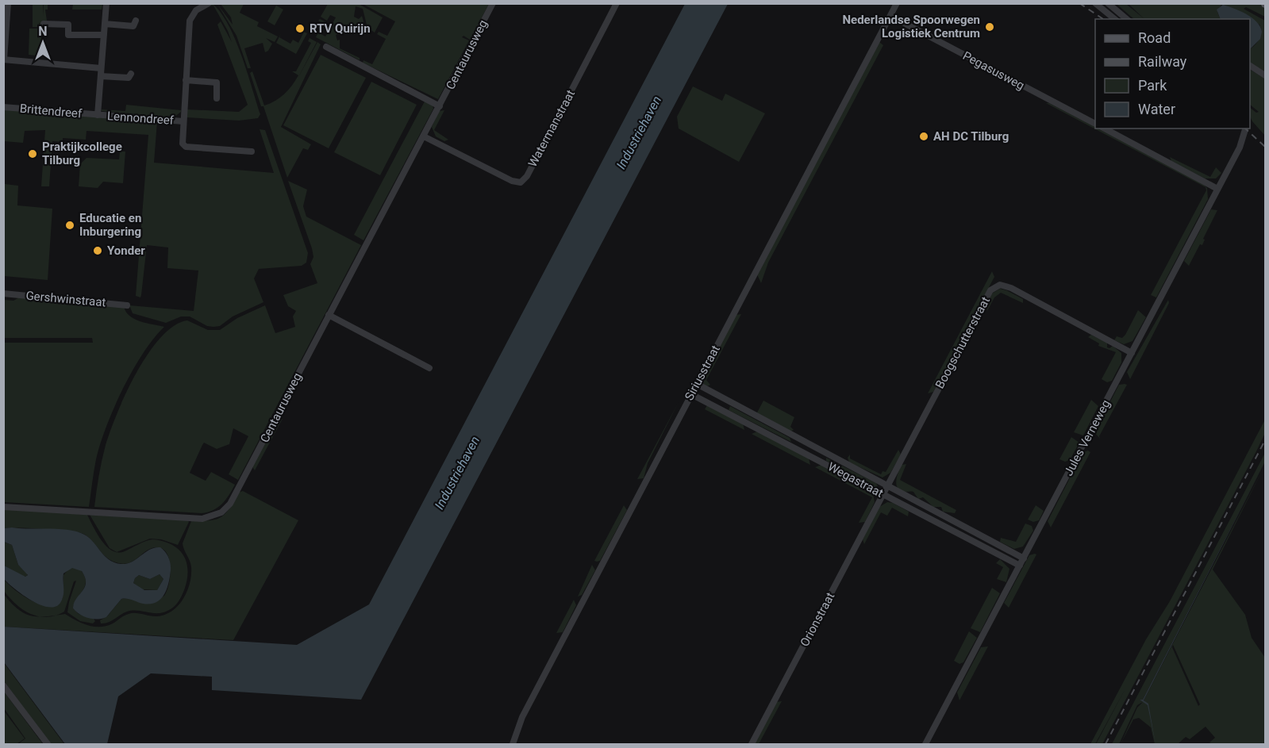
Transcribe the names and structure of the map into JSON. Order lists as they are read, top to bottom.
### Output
{
  "streets": {
    "street": [
      "Centaurusweg",
      "Pegasusweg",
      "Brittendreef",
      "Lennondreef",
      "Watermanstraat",
      "Gershwinstraat",
      "Boogschutterstraat",
      "Siriusstraat",
      "Jules Verneweg",
      "Wegastraat",
      "Orionstraat"
    ]
  },
  "crossings": [
    ["Centaurusweg", "Watermanstraat"],
    ["Pegasusweg", "Siriusstraat"],
    ["Brittendreef", "Lennondreef"],
    ["Boogschutterstraat", "Jules Verneweg"],
    ["Boogschutterstraat", "Wegastraat"],
    ["Boogschutterstraat", "Orionstraat"],
    ["Siriusstraat", "Wegastraat"],
    ["Jules Verneweg", "Wegastraat"],
    ["Wegastraat", "Orionstraat"]
  ],
  "water": ["Industriehaven"],
  "places": [
    "Nederlandse Spoorwegen Logistiek Centrum",
    "RTV Quirijn",
    "AH DC Tilburg",
    "Praktijkcollege Tilburg",
    "Educatie en Inburgering",
    "Yonder"
  ],
  "legend": [
    "Road",
    "Railway",
    "Park",
    "Water"
  ],
  "north": "top"
}
